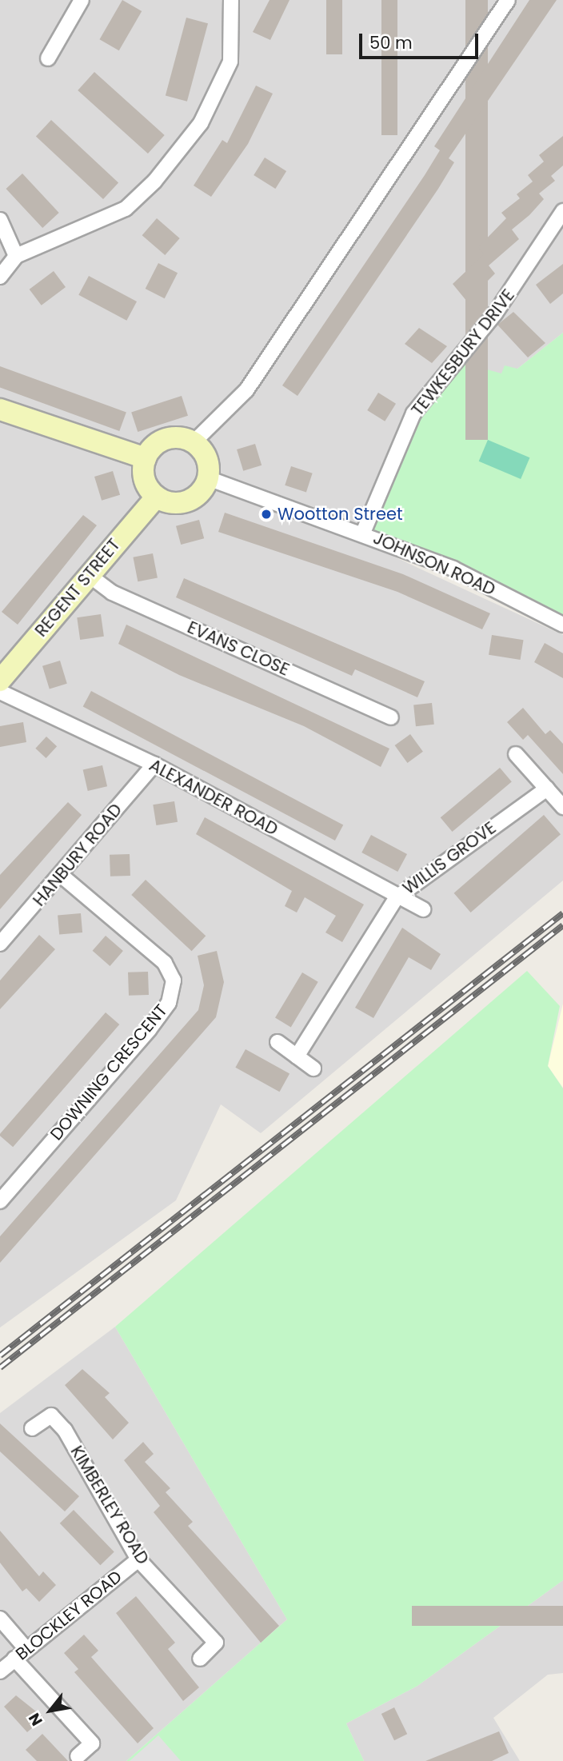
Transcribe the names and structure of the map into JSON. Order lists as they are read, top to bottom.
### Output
{
  "streets": {
    "street": [
      "TEWKESBURY DRIVE",
      "JOHNSON ROAD",
      "REGENT STREET",
      "EVANS CLOSE",
      "ALEXANDER ROAD",
      "HANBURY ROAD",
      "WILLIS GROVE",
      "DOWNING CRESCENT",
      "KIMBERLEY ROAD",
      "BLOCKLEY ROAD"
    ]
  },
  "crossings": [
    ["TEWKESBURY DRIVE", "JOHNSON ROAD"],
    ["JOHNSON ROAD", "REGENT STREET"],
    ["REGENT STREET", "EVANS CLOSE"],
    ["ALEXANDER ROAD", "HANBURY ROAD"],
    ["ALEXANDER ROAD", "WILLIS GROVE"],
    ["HANBURY ROAD", "DOWNING CRESCENT"],
    ["KIMBERLEY ROAD", "BLOCKLEY ROAD"]
  ],
  "places": ["Wootton Street"],
  "scale_bar": "50 m",
  "north": "bottom left"
}
